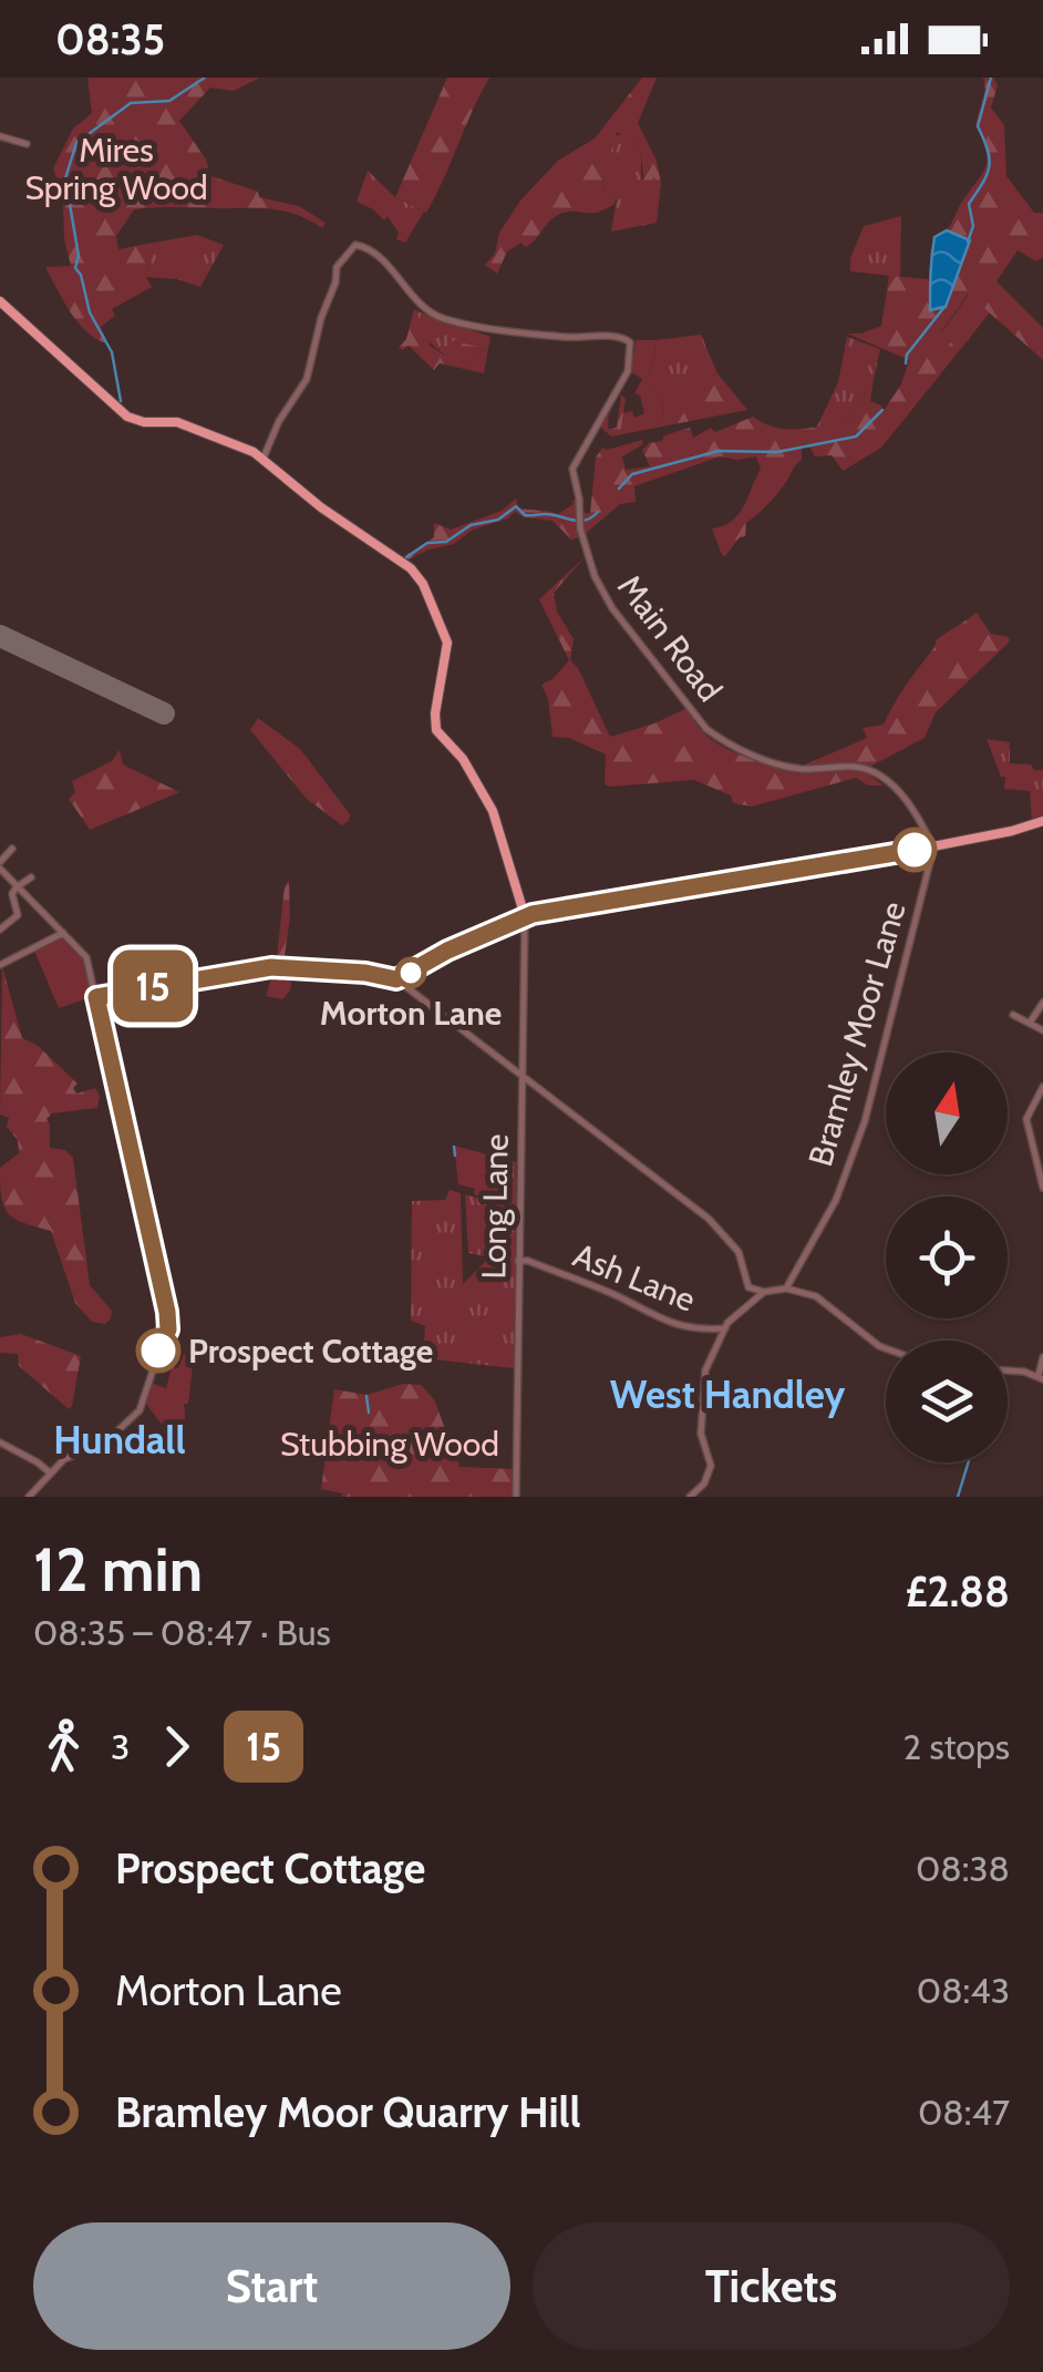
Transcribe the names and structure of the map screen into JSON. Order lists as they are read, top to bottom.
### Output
{
  "streets": {
    "street": [
      "Main Road",
      "Bramley Moor Lane",
      "Long Lane",
      "Ash Lane"
    ]
  },
  "crossings": [
    ["Main Road", "Bramley Moor Lane"],
    ["Long Lane", "Ash Lane"]
  ],
  "districts": ["West Handley", "Hundall"],
  "parks": ["Mires Spring Wood", "Stubbing Wood"],
  "places": ["Morton Lane", "Prospect Cottage"],
  "lines": ["bus line 15"],
  "north": "top",
  "page": {
    "status": "08:35",
    "on_map": "15",
    "heading": ["12 min", "08:35 – 08:47 · Bus", "£2.88"],
    "legs": ["3", "15", "2 stops"],
    "list": [
      {
        "name": "Prospect Cottage",
        "value": "08:38"
      },
      {
        "name": "Morton Lane",
        "value": "08:43"
      },
      {
        "name": "Bramley Moor Quarry Hill",
        "value": "08:47"
      }
    ],
    "buttons": ["Start", "Tickets"]
  }
}
